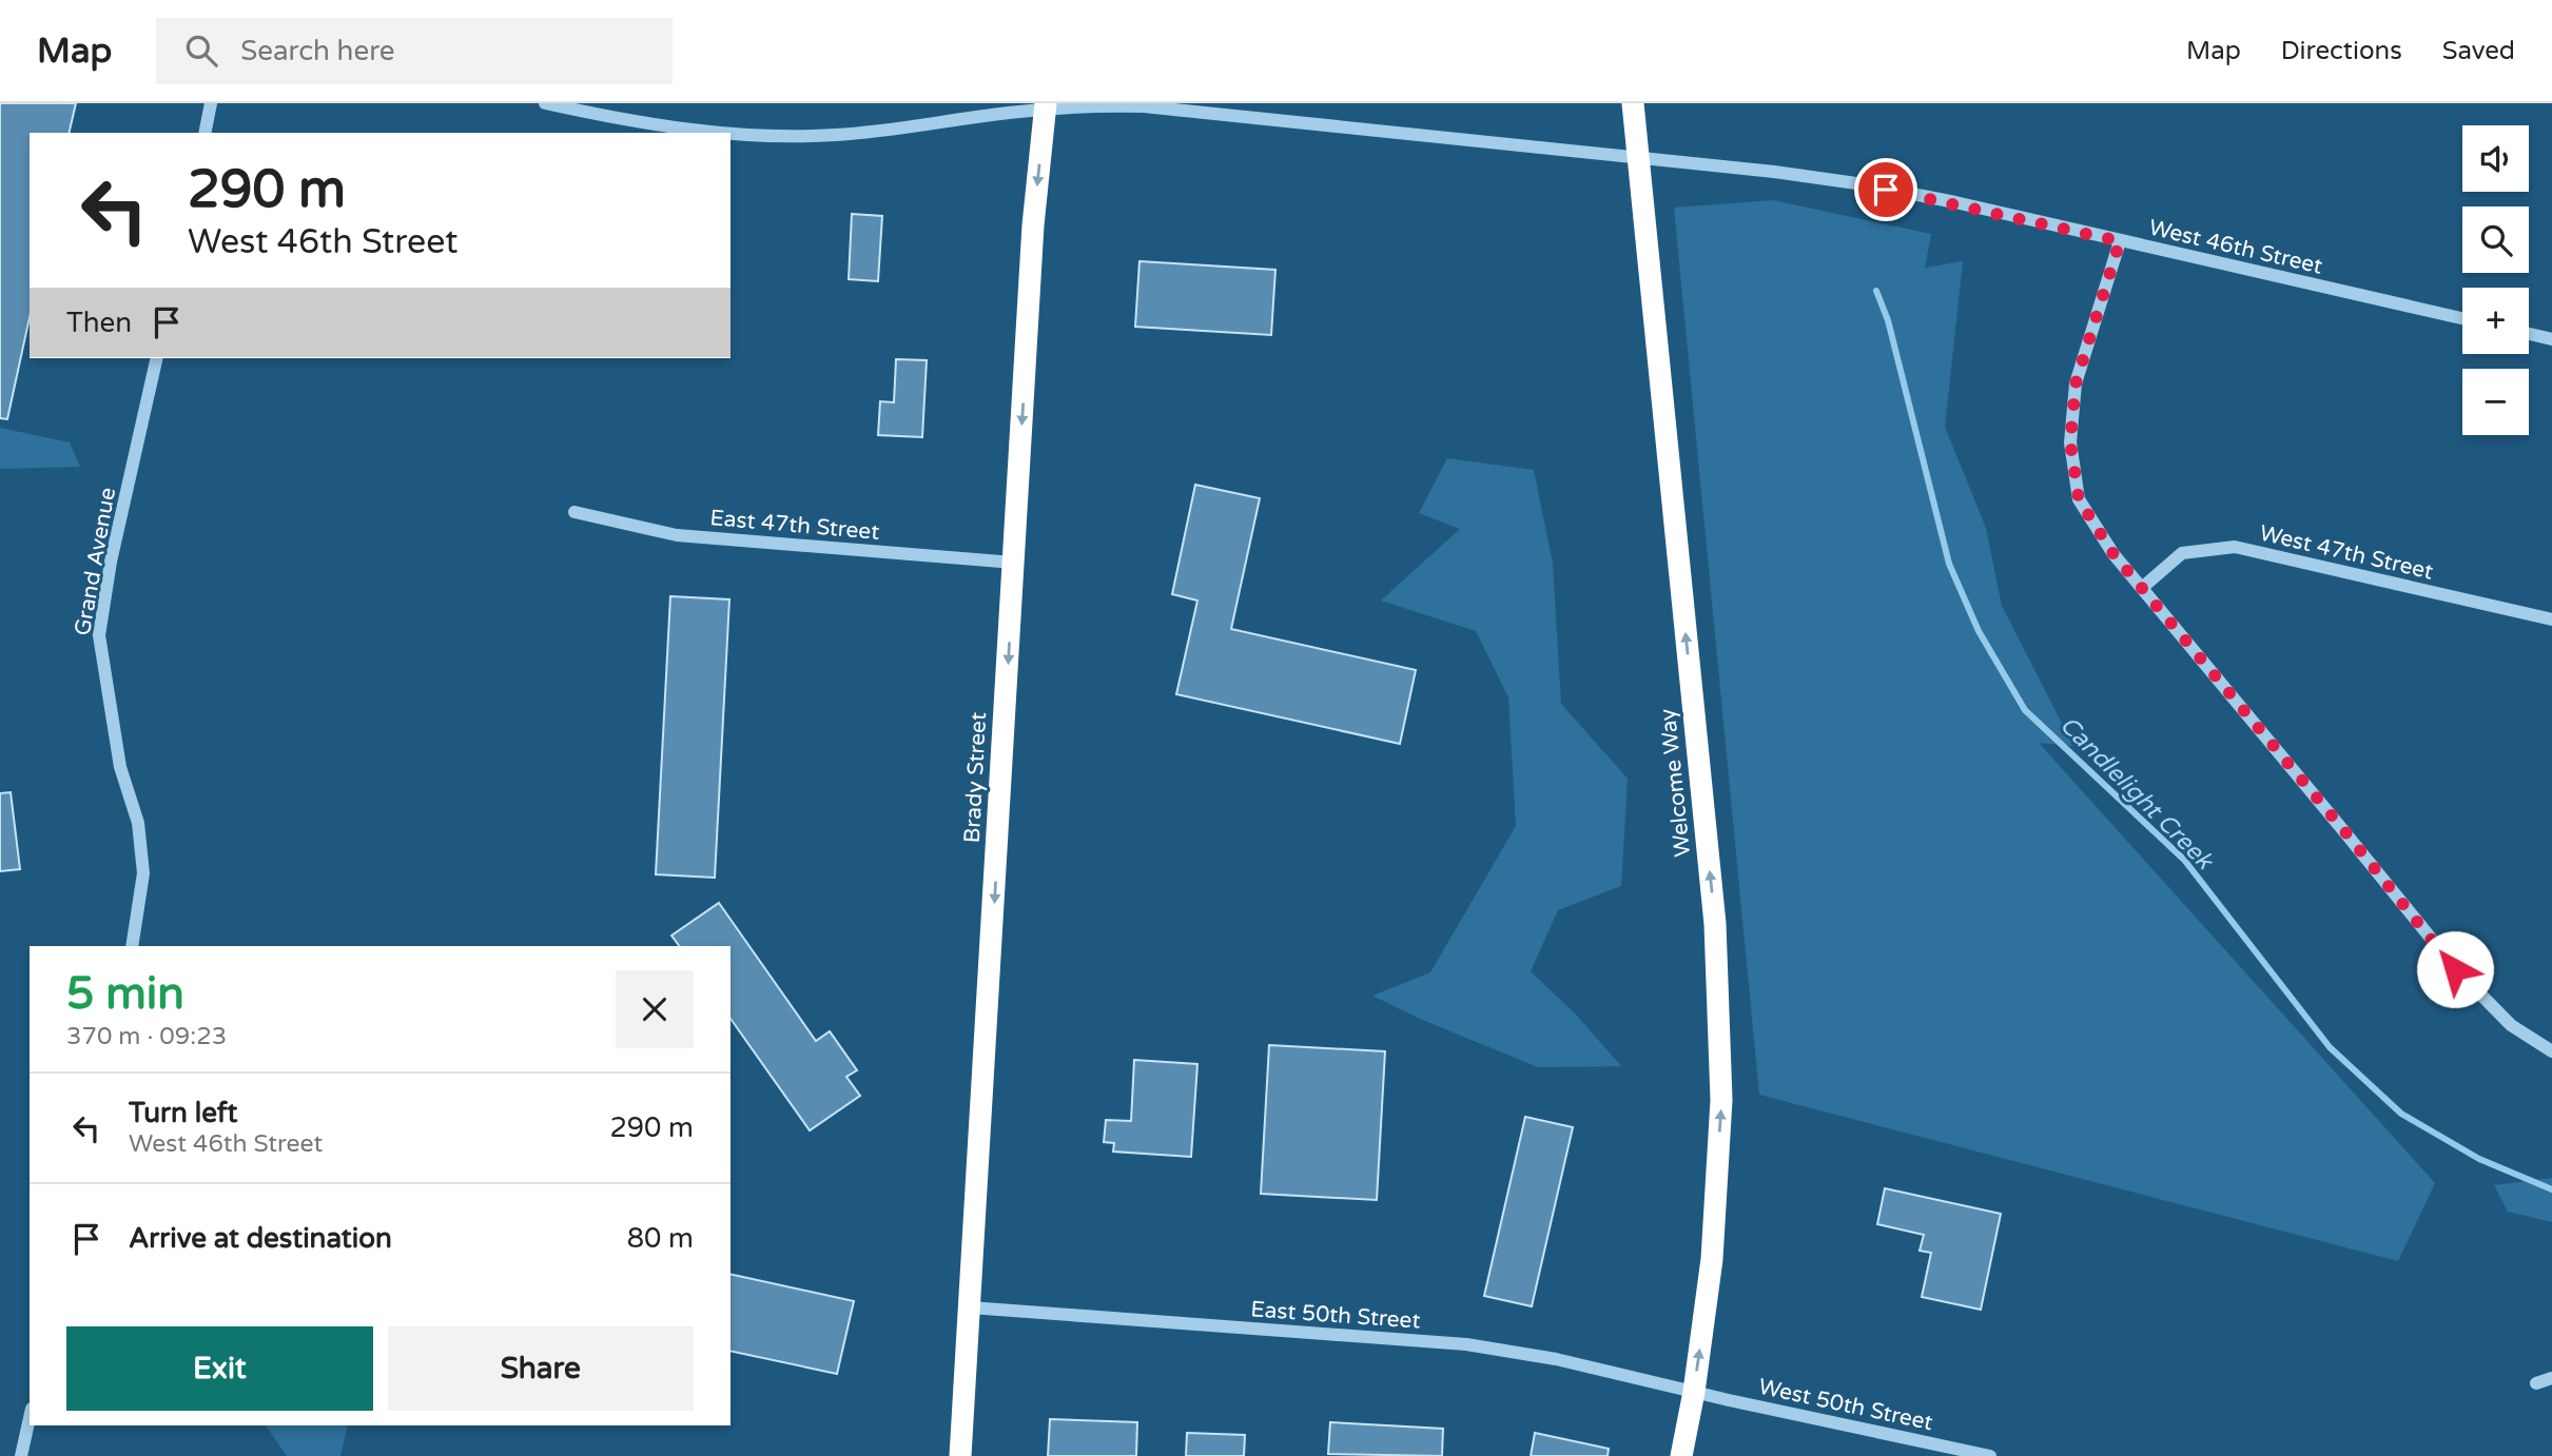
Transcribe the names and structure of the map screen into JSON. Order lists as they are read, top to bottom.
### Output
{
  "streets": {
    "highway": ["Brady Street", "Welcome Way"],
    "street": [
      "West 46th Street",
      "East 47th Street",
      "West 47th Street",
      "Grand Avenue",
      "East 50th Street",
      "West 50th Street"
    ]
  },
  "crossings": [
    ["West 46th Street", "Brady Street"],
    ["West 46th Street", "Welcome Way"],
    ["East 47th Street", "Brady Street"],
    ["Brady Street", "East 50th Street"],
    ["Welcome Way", "East 50th Street"],
    ["Welcome Way", "West 50th Street"],
    ["East 50th Street", "West 50th Street"]
  ],
  "one_way": ["Brady Street", "Welcome Way"],
  "water": ["Candlelight Creek"],
  "page": {
    "header": "Map",
    "search": "Search here",
    "nav": ["Map", "Directions", "Saved"],
    "map_buttons": ["+", "−"],
    "turn": ["290 m", "West 46th Street"],
    "then": "Then",
    "heading": ["5 min", "370 m · 09:23"],
    "list": [
      {
        "name": "Turn left",
        "note": "West 46th Street",
        "value": "290 m"
      },
      {
        "name": "Arrive at destination",
        "value": "80 m"
      }
    ],
    "buttons": ["Exit", "Share"]
  }
}
